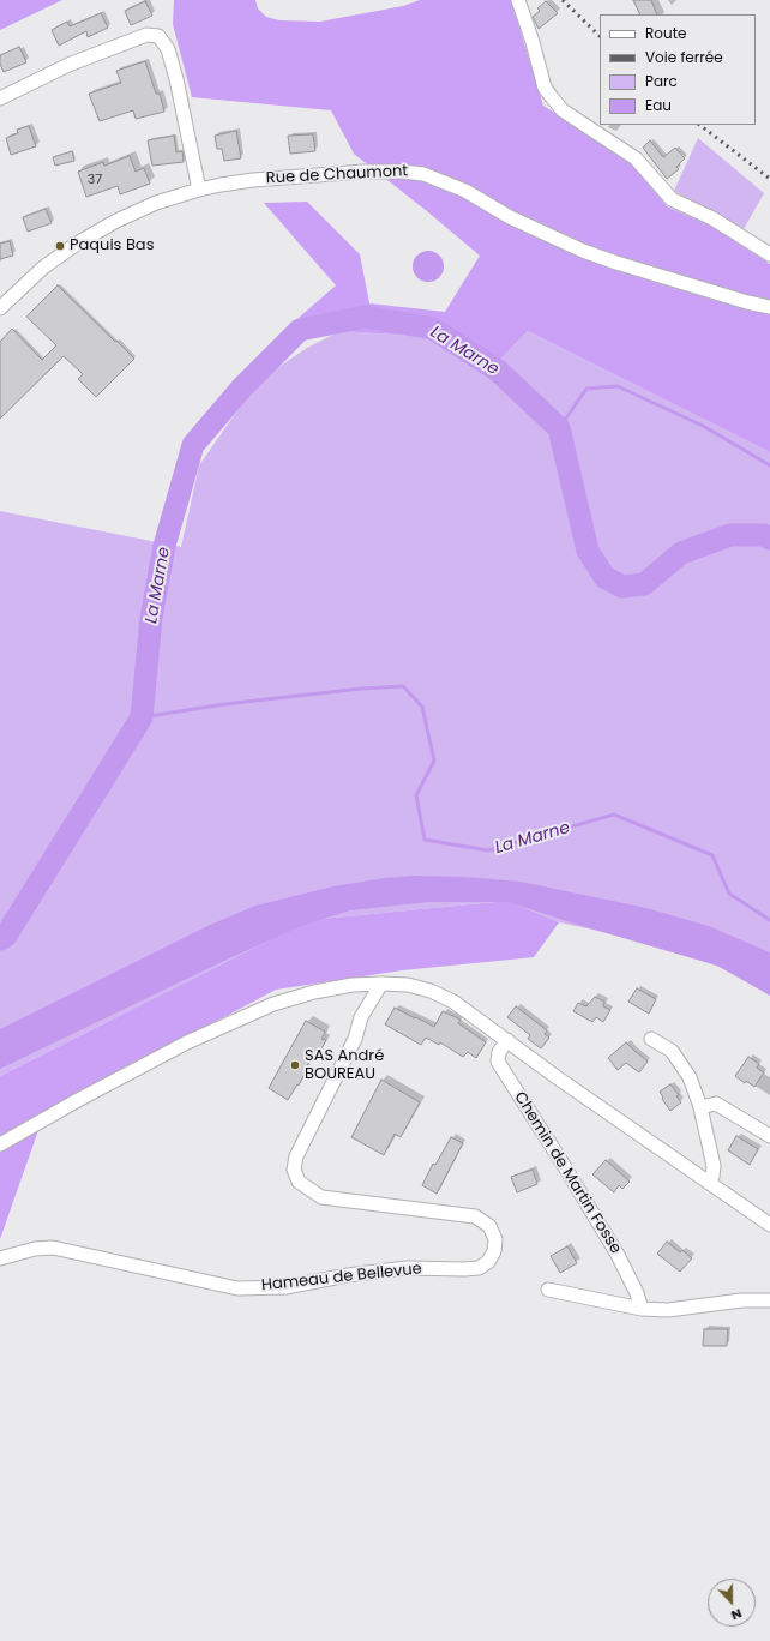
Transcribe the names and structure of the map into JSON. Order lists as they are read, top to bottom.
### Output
{
  "streets": {
    "street": ["Rue de Chaumont", "Chemin de Martin Fosse", "Hameau de Bellevue"]
  },
  "water": ["La Marne"],
  "places": ["Paquis Bas", "SAS André BOUREAU"],
  "house_numbers": ["37"],
  "legend": [
    "Route",
    "Voie ferrée",
    "Parc",
    "Eau"
  ],
  "north": "bottom"
}
